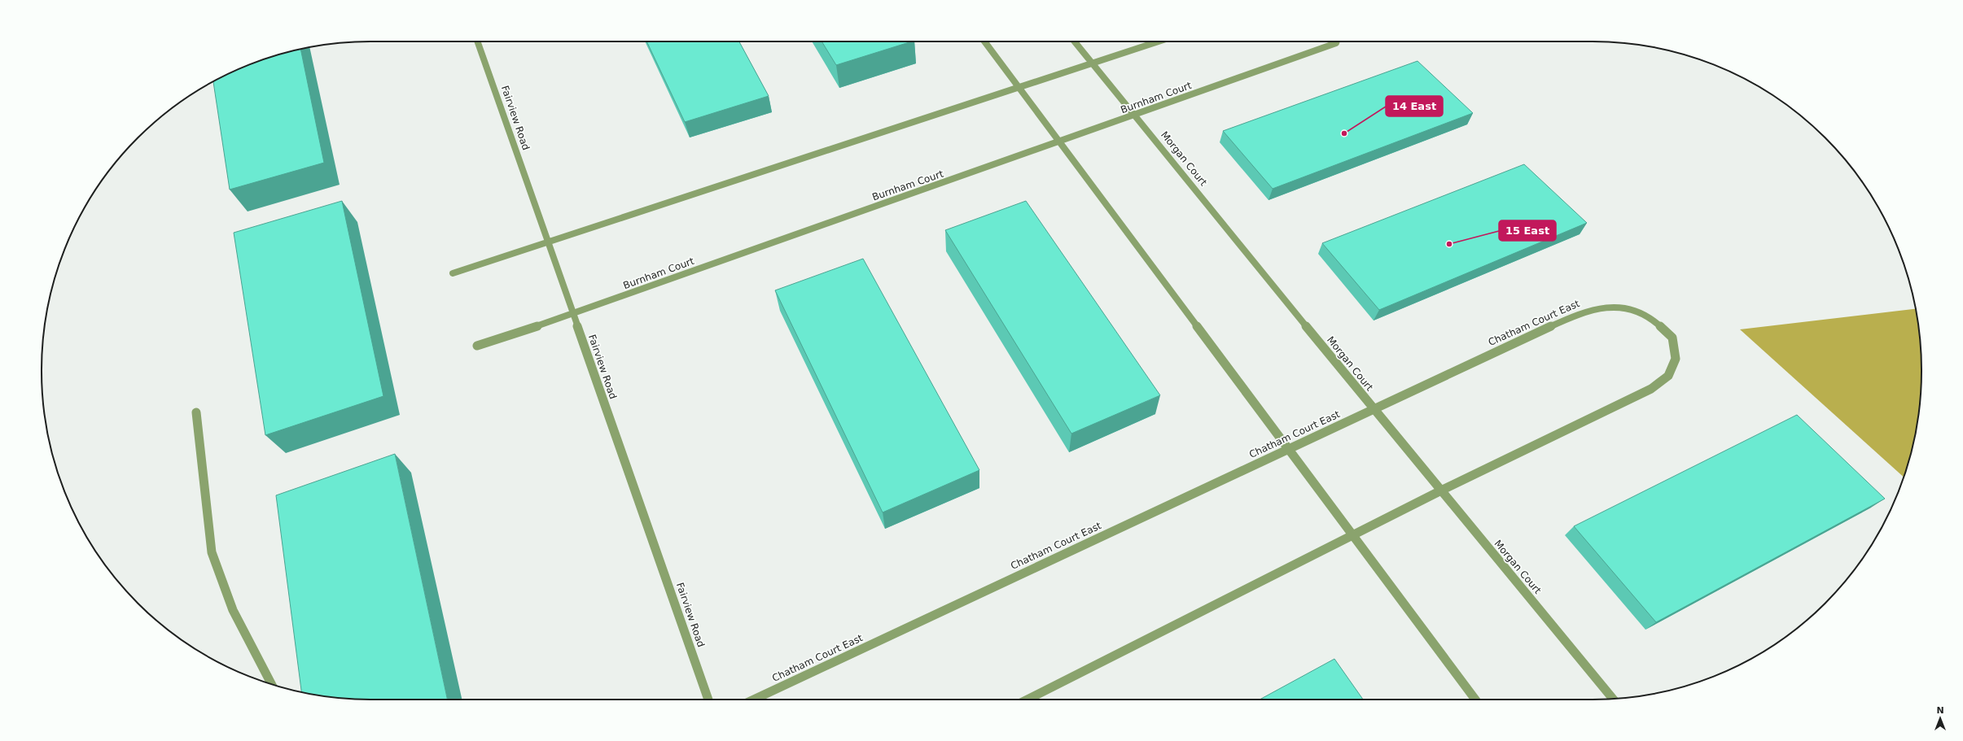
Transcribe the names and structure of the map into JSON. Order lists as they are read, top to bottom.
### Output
{
  "streets": {
    "street": [
      "Burnham Court",
      "Fairview Road",
      "Morgan Court",
      "Chatham Court East"
    ]
  },
  "crossings": [
    ["Burnham Court", "Fairview Road"],
    ["Burnham Court", "Morgan Court"],
    ["Morgan Court", "Chatham Court East"]
  ],
  "places": ["14 East", "15 East"],
  "north": "top"
}
